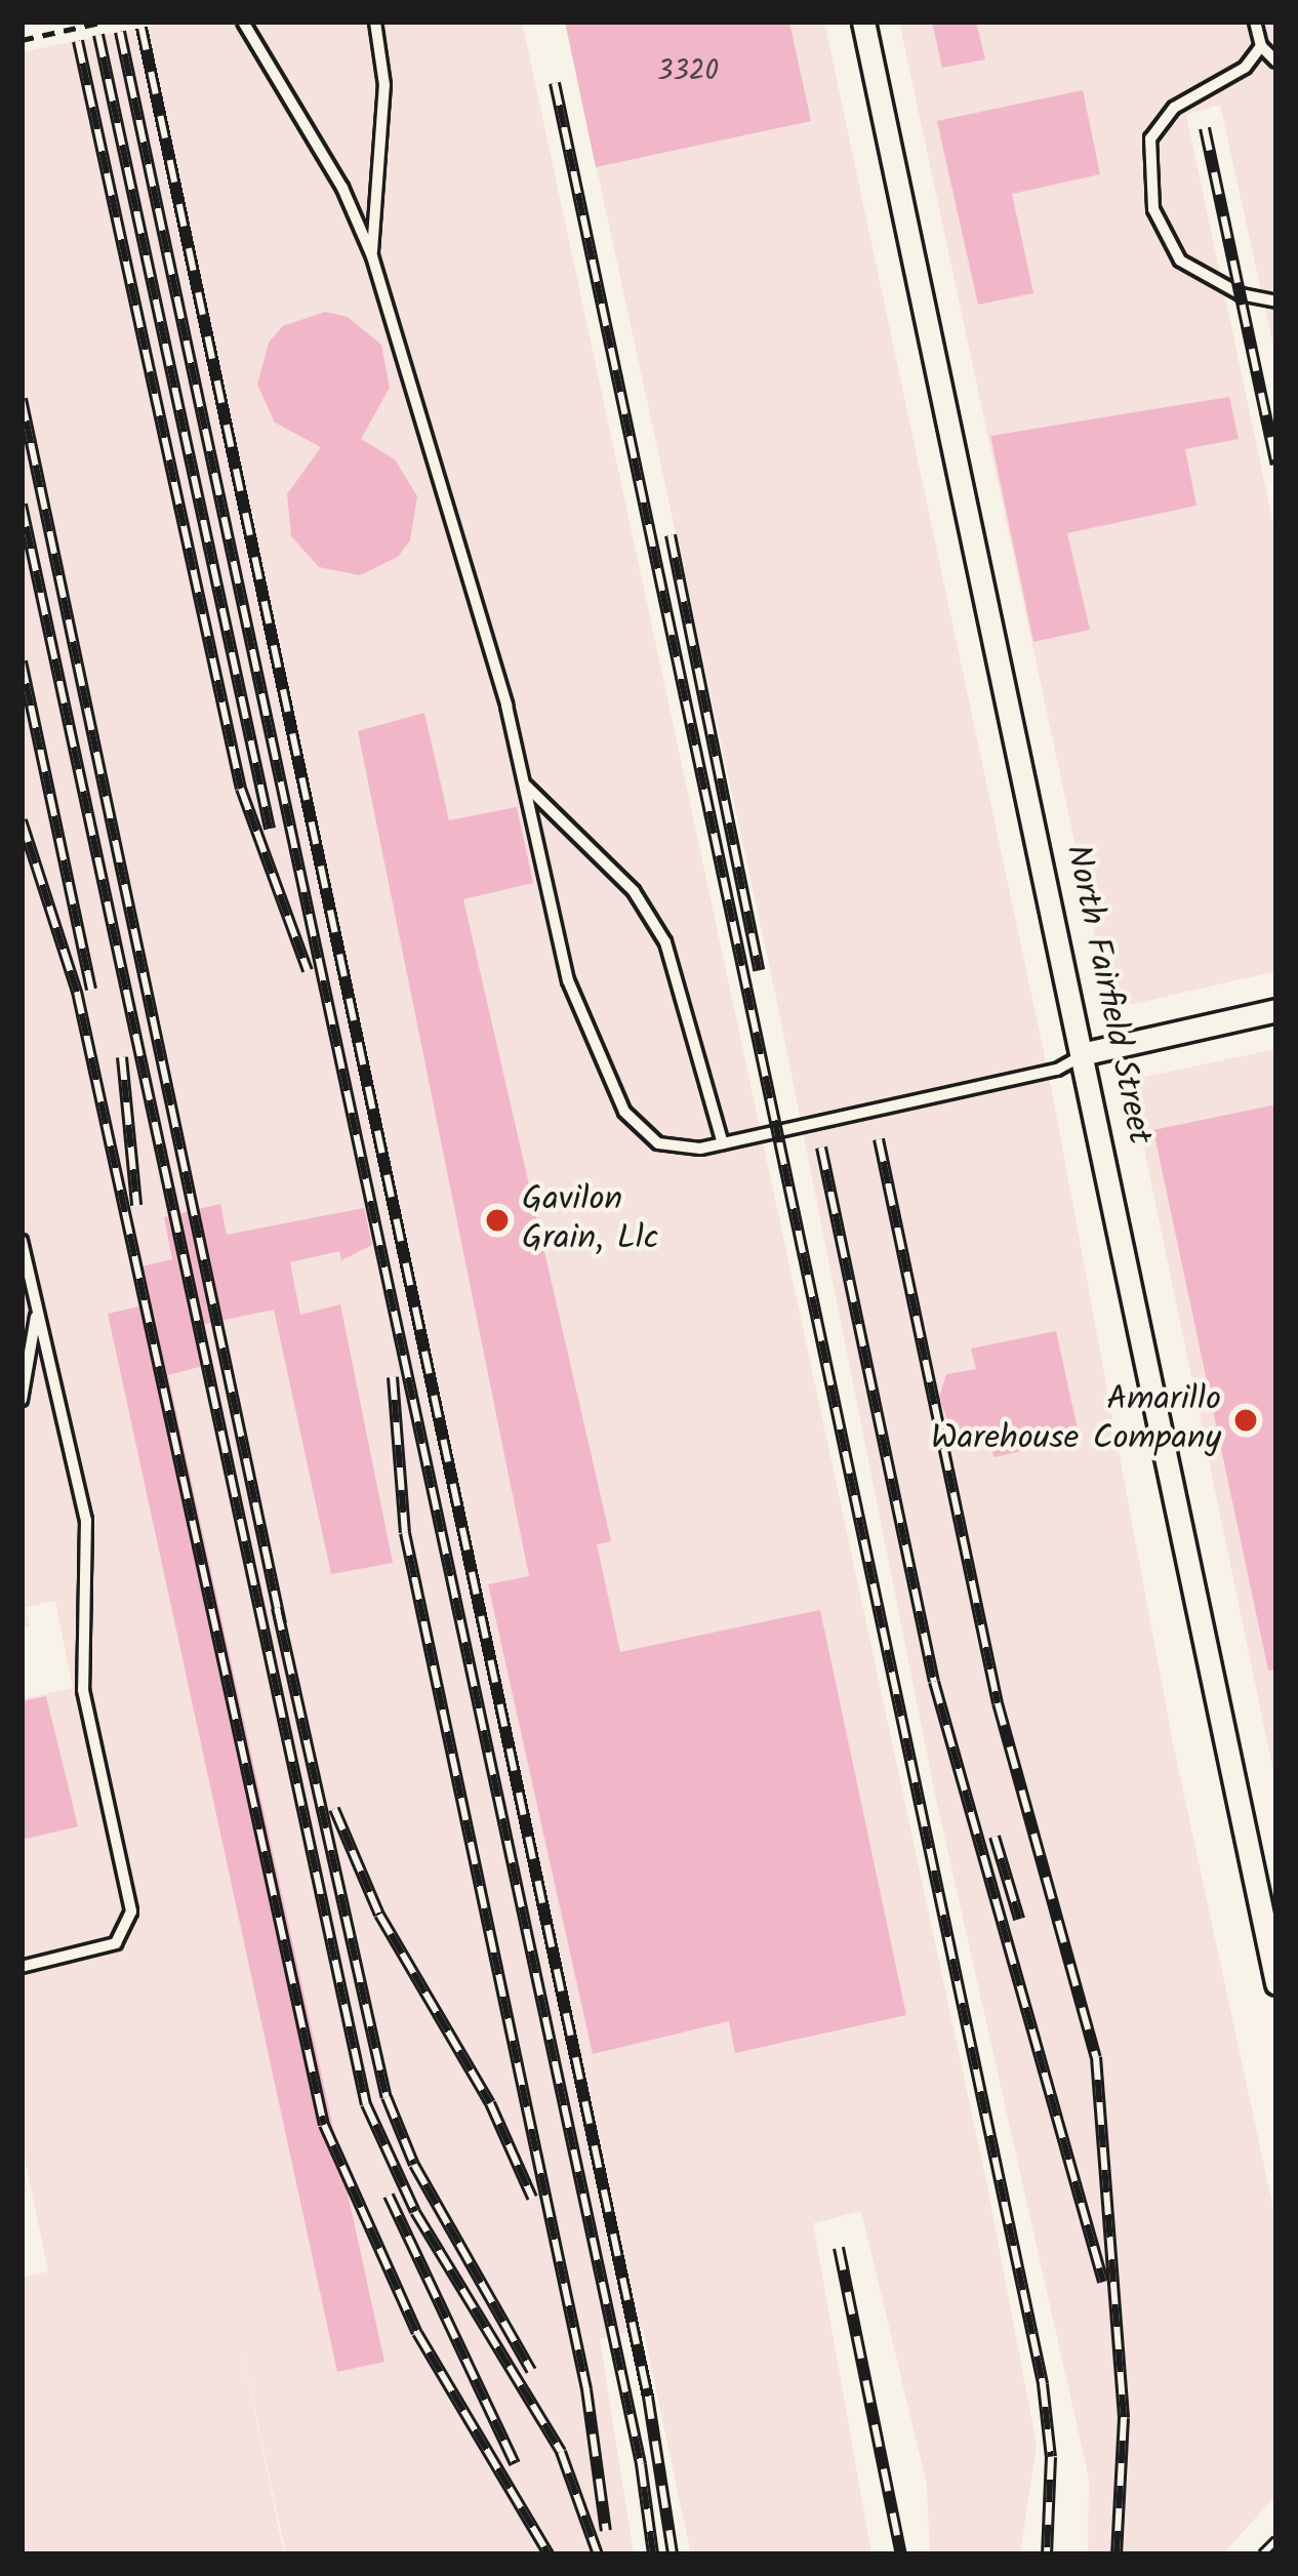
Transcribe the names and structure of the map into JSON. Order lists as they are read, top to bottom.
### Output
{
  "streets": {
    "street": ["North Fairfield Street"]
  },
  "places": ["Gavilon Grain, Llc", "Amarillo Warehouse Company"],
  "house_numbers": ["3320"]
}
